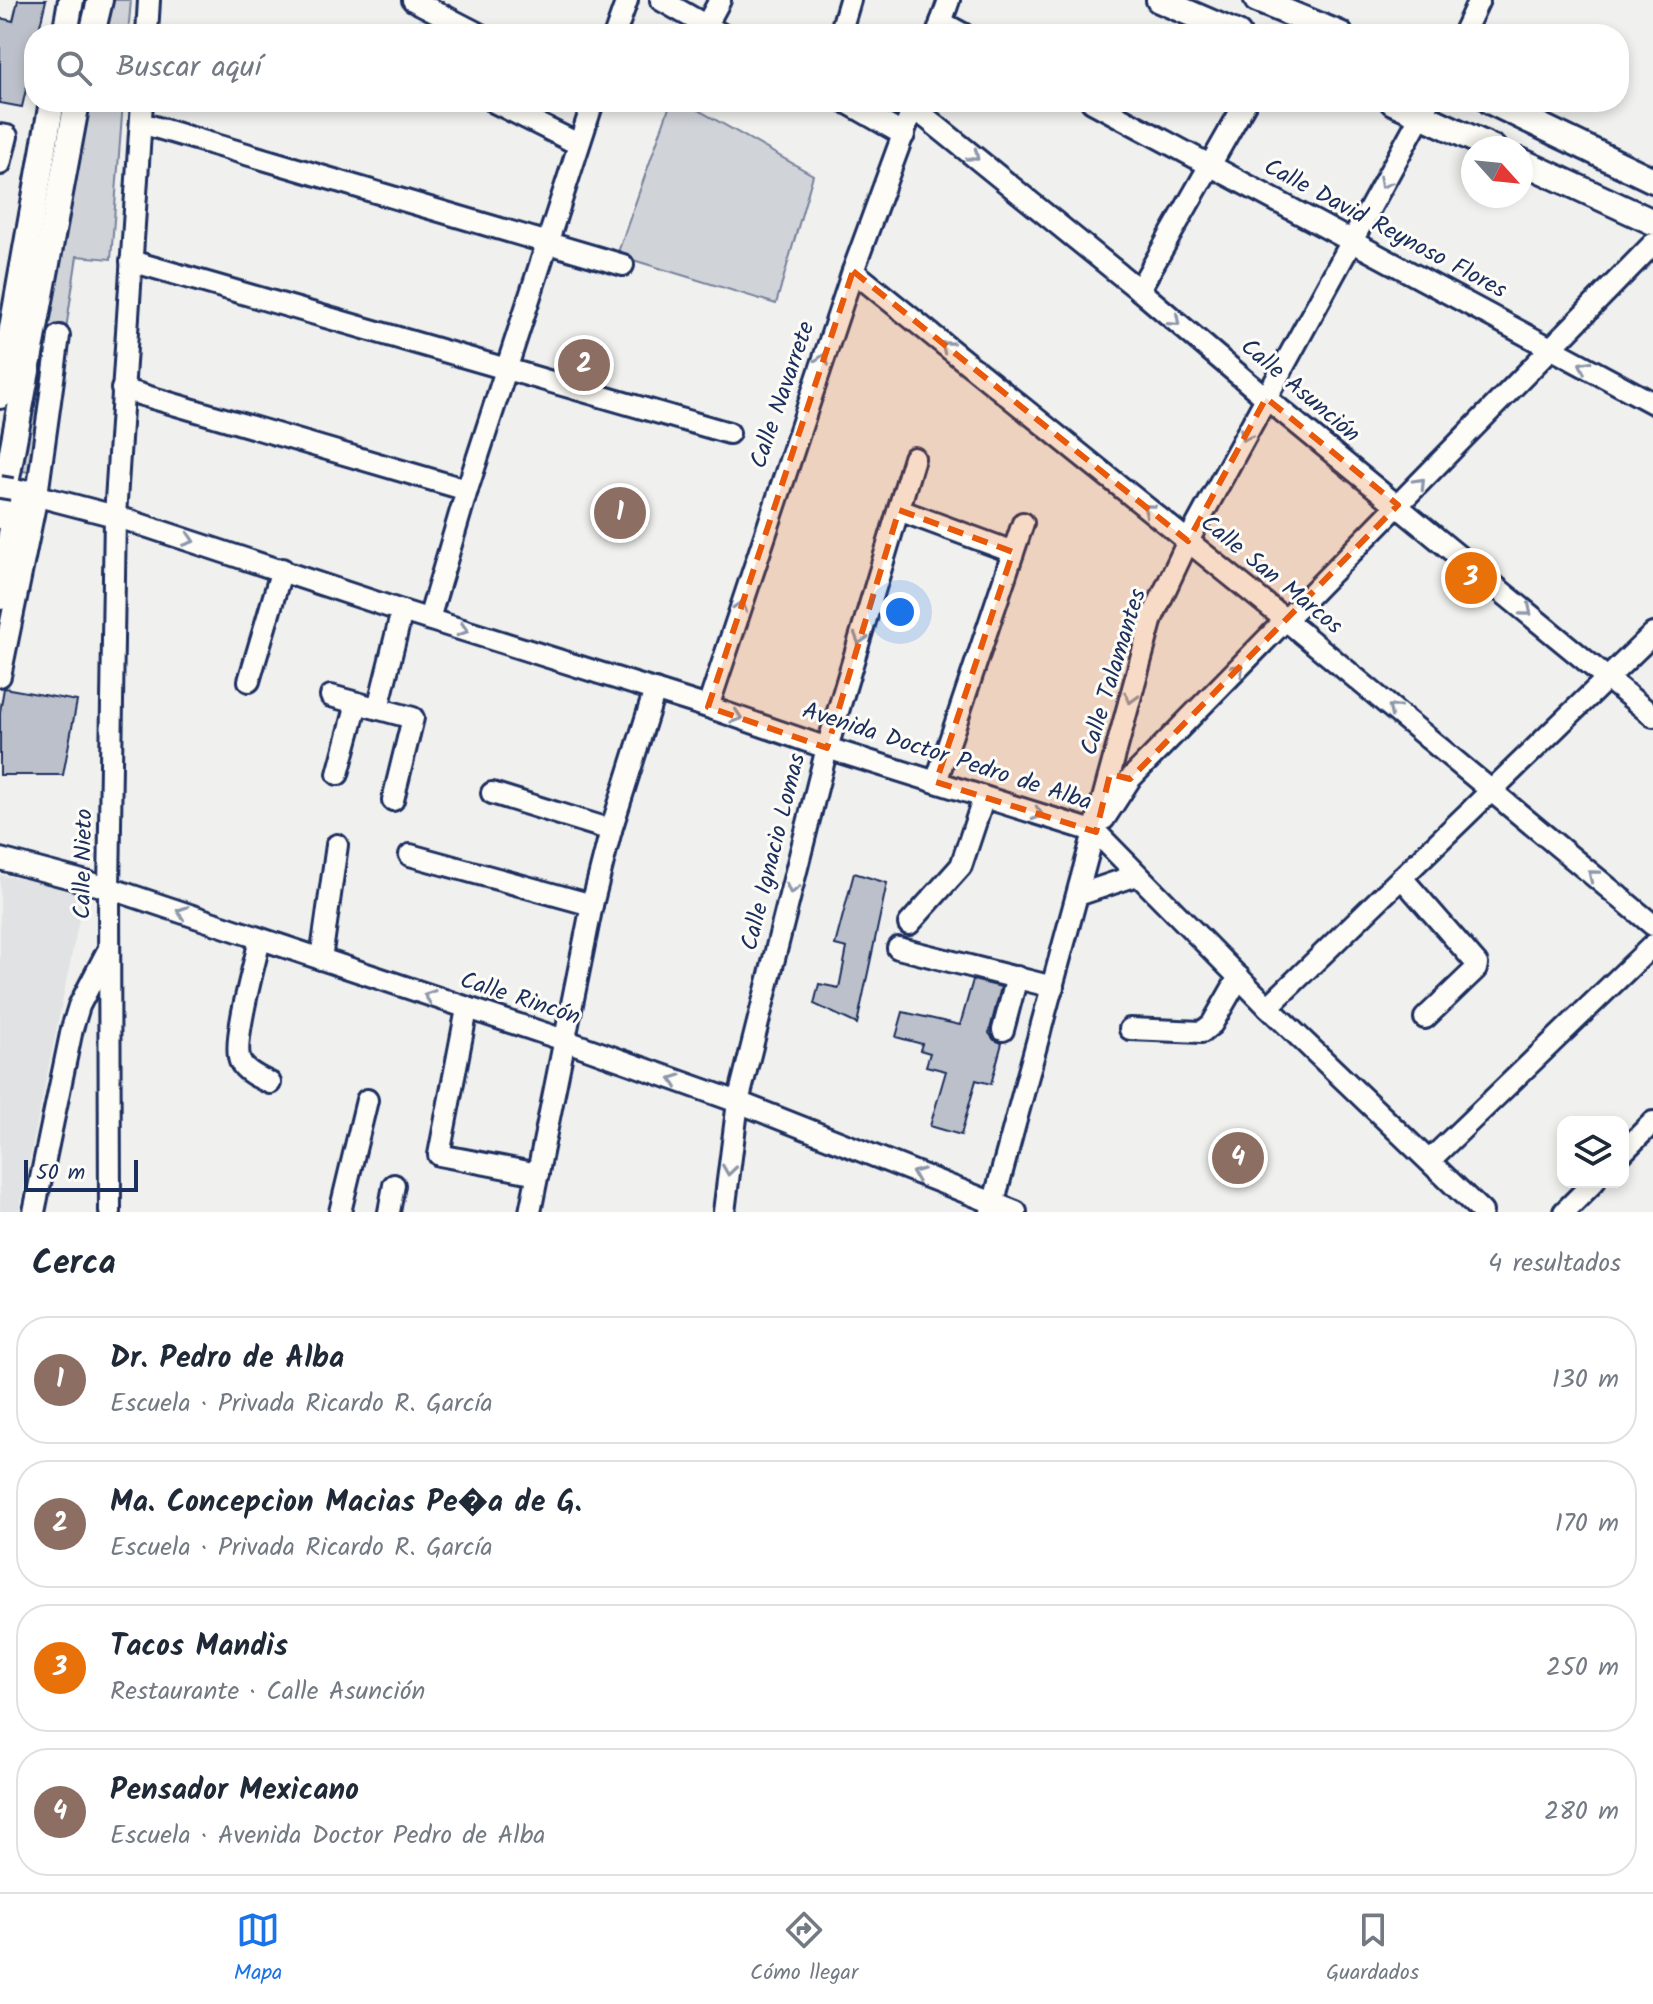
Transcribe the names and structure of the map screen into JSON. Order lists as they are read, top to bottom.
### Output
{
  "streets": {
    "street": [
      "Calle David Reynoso Flores",
      "Calle Asunción",
      "Calle Navarrete",
      "Calle San Marcos",
      "Calle Talamantes",
      "Avenida Doctor Pedro de Alba",
      "Calle Ignacio Lomas",
      "Calle Nieto",
      "Calle Rincón"
    ]
  },
  "crossings": [
    ["Calle David Reynoso Flores", "Calle Talamantes"],
    ["Calle Asunción", "Calle Talamantes"],
    ["Calle Navarrete", "Calle San Marcos"],
    ["Calle Navarrete", "Avenida Doctor Pedro de Alba"],
    ["Calle San Marcos", "Calle Talamantes"],
    ["Calle Talamantes", "Avenida Doctor Pedro de Alba"],
    ["Calle Talamantes", "Calle Rincón"],
    ["Avenida Doctor Pedro de Alba", "Calle Ignacio Lomas"],
    ["Avenida Doctor Pedro de Alba", "Calle Nieto"],
    ["Calle Ignacio Lomas", "Calle Rincón"],
    ["Calle Nieto", "Calle Rincón"]
  ],
  "one_way": [
    "Calle Asunción",
    "Calle Navarrete",
    "Calle San Marcos",
    "Calle Rincón"
  ],
  "scale_bar": "50 m",
  "north": "bottom right",
  "page": {
    "search": "Buscar aquí",
    "pins": [
      "2",
      "1",
      "3",
      "4"
    ],
    "scale": "50 m",
    "heading": ["Cerca", "4 resultados"],
    "list": [
      {
        "mark": "1",
        "name": "Dr. Pedro de Alba",
        "note": "Escuela · Privada Ricardo R. García",
        "value": "130 m"
      },
      {
        "mark": "2",
        "name": "Ma. Concepcion Macias Pe�a de G.",
        "note": "Escuela · Privada Ricardo R. García",
        "value": "170 m"
      },
      {
        "mark": "3",
        "name": "Tacos Mandis",
        "note": "Restaurante · Calle Asunción",
        "value": "250 m"
      },
      {
        "mark": "4",
        "name": "Pensador Mexicano",
        "note": "Escuela · Avenida Doctor Pedro de Alba",
        "value": "280 m"
      }
    ],
    "nav": ["Mapa", "Cómo llegar", "Guardados"]
  }
}
